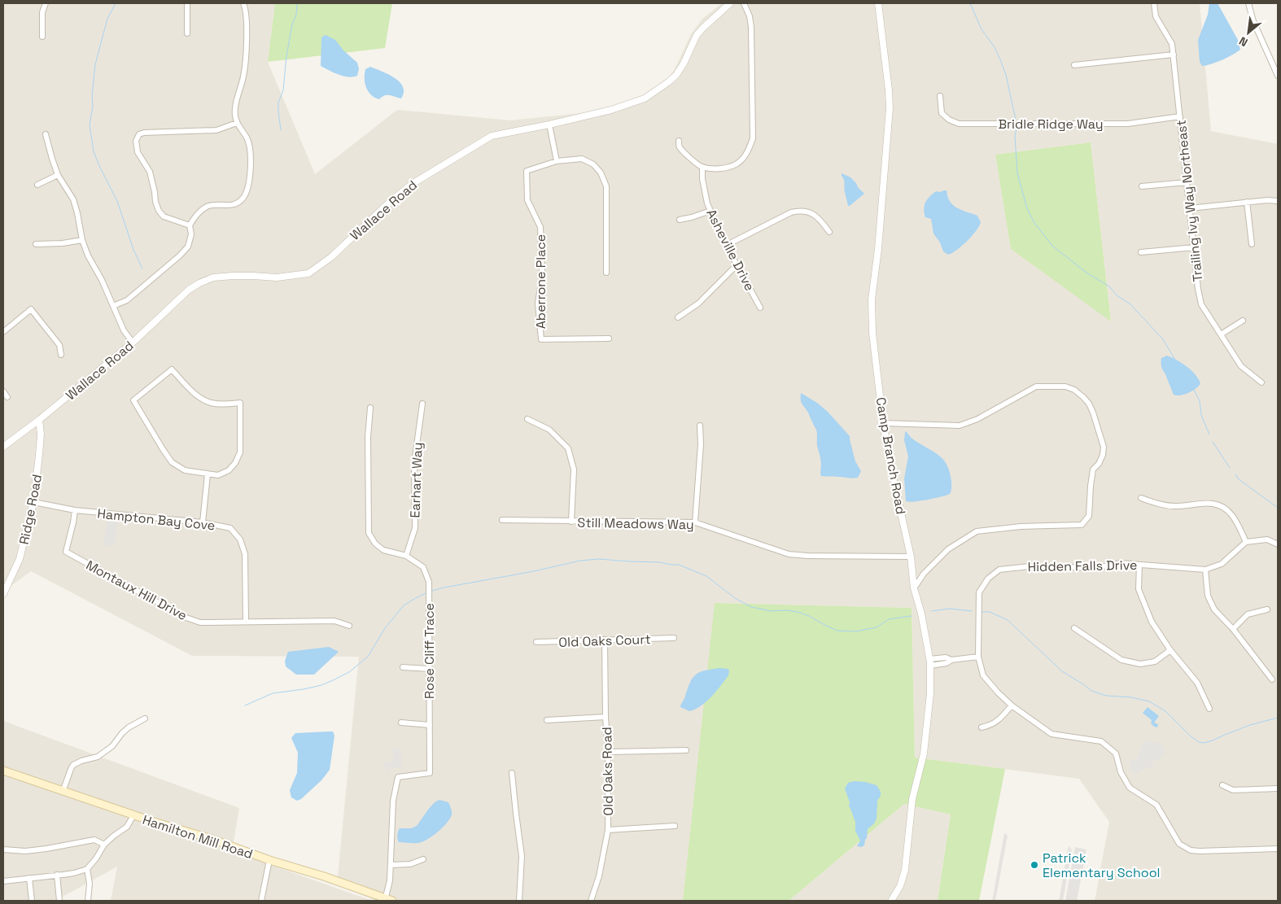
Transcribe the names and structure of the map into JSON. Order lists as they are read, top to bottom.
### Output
{
  "streets": {
    "main road": ["Hamilton Mill Road"],
    "street": [
      "Bridle Ridge Way",
      "Trailing Ivy Way Northeast",
      "Wallace Road",
      "Asheville Drive",
      "Aberrone Place",
      "Camp Branch Road",
      "Earhart Way",
      "Ridge Road",
      "Hampton Bay Cove",
      "Still Meadows Way",
      "Hidden Falls Drive",
      "Montaux Hill Drive",
      "Old Oaks Court",
      "Rose Cliff Trace",
      "Old Oaks Road"
    ]
  },
  "crossings": [
    ["Bridle Ridge Way", "Trailing Ivy Way Northeast"],
    ["Wallace Road", "Ridge Road"],
    ["Camp Branch Road", "Still Meadows Way"],
    ["Earhart Way", "Rose Cliff Trace"],
    ["Ridge Road", "Hampton Bay Cove"],
    ["Hampton Bay Cove", "Montaux Hill Drive"],
    ["Old Oaks Court", "Old Oaks Road"],
    ["Rose Cliff Trace", "Hamilton Mill Road"]
  ],
  "places": ["Patrick Elementary School"],
  "north": "bottom left"
}
